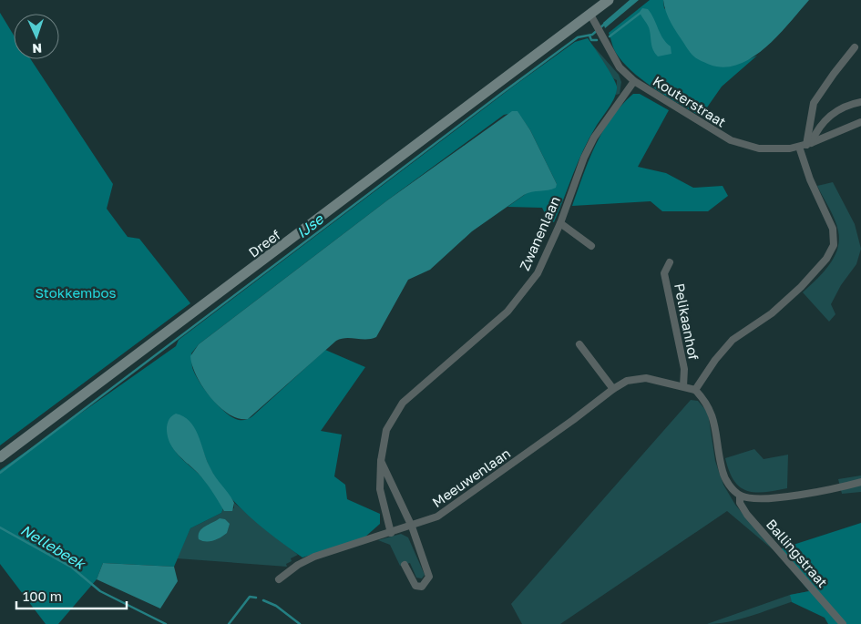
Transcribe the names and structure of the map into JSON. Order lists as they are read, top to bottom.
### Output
{
  "streets": {
    "main road": ["Dreef"],
    "street": [
      "Kouterstraat",
      "Zwanenlaan",
      "Pelikaanhof",
      "Meeuwenlaan",
      "Ballingstraat"
    ]
  },
  "crossings": [
    ["Kouterstraat", "Zwanenlaan"],
    ["Kouterstraat", "Dreef"],
    ["Zwanenlaan", "Meeuwenlaan"],
    ["Pelikaanhof", "Meeuwenlaan"],
    ["Meeuwenlaan", "Ballingstraat"]
  ],
  "water": ["IJse", "Nellebeek"],
  "parks": ["Stokkembos"],
  "scale_bar": "100 m",
  "north": "bottom"
}
